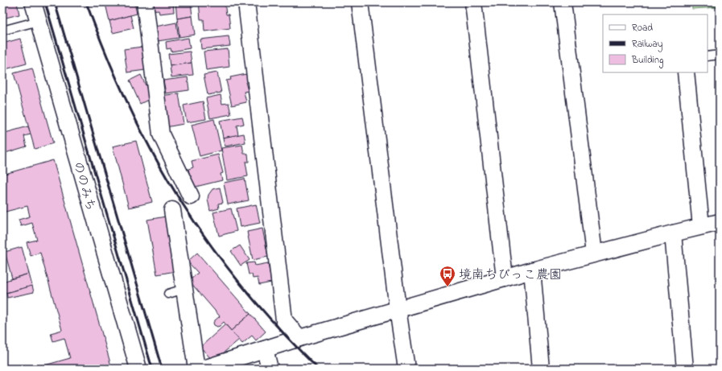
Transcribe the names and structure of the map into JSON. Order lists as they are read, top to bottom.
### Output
{
  "streets": {
    "street": ["ののみち"]
  },
  "places": {
    "bus stop": ["境南ちびっこ農園"]
  },
  "legend": ["Road", "Railway", "Building"]
}
